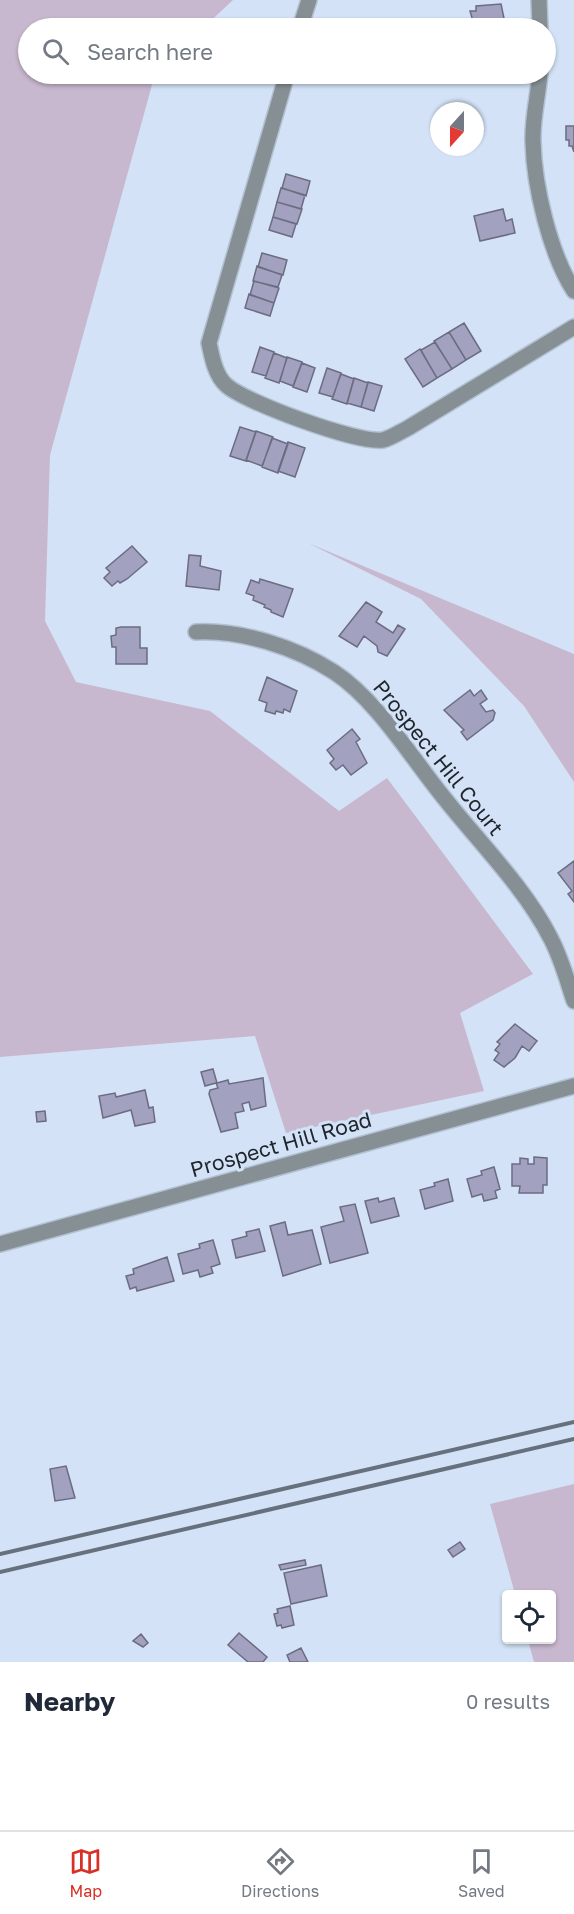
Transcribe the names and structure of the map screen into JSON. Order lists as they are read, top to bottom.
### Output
{
  "streets": {
    "street": ["Prospect Hill Court", "Prospect Hill Road"]
  },
  "north": "bottom",
  "page": {
    "search": "Search here",
    "heading": ["Nearby", "0 results"],
    "nav": ["Map", "Directions", "Saved"]
  }
}
